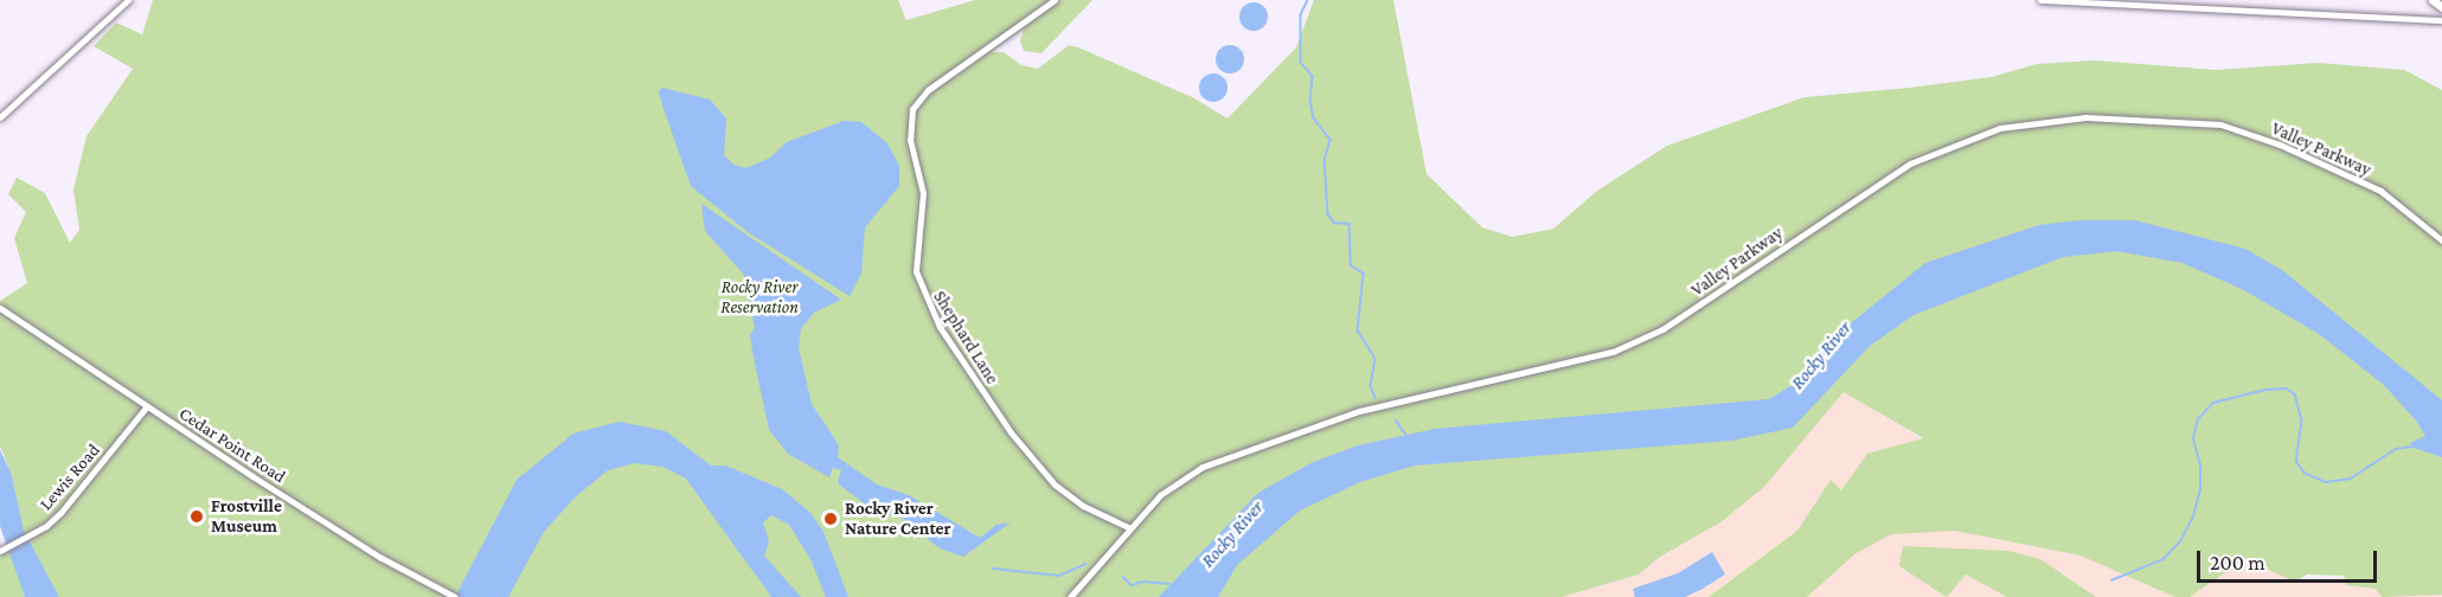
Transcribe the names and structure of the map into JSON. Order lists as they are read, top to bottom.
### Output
{
  "streets": {
    "street": [
      "Valley Parkway",
      "Shephard Lane",
      "Cedar Point Road",
      "Lewis Road"
    ]
  },
  "crossings": [
    ["Valley Parkway", "Shephard Lane"],
    ["Cedar Point Road", "Lewis Road"]
  ],
  "water": ["Rocky River"],
  "parks": ["Rocky River Reservation"],
  "places": ["Frostville Museum", "Rocky River Nature Center"],
  "scale_bar": "200 m"
}
